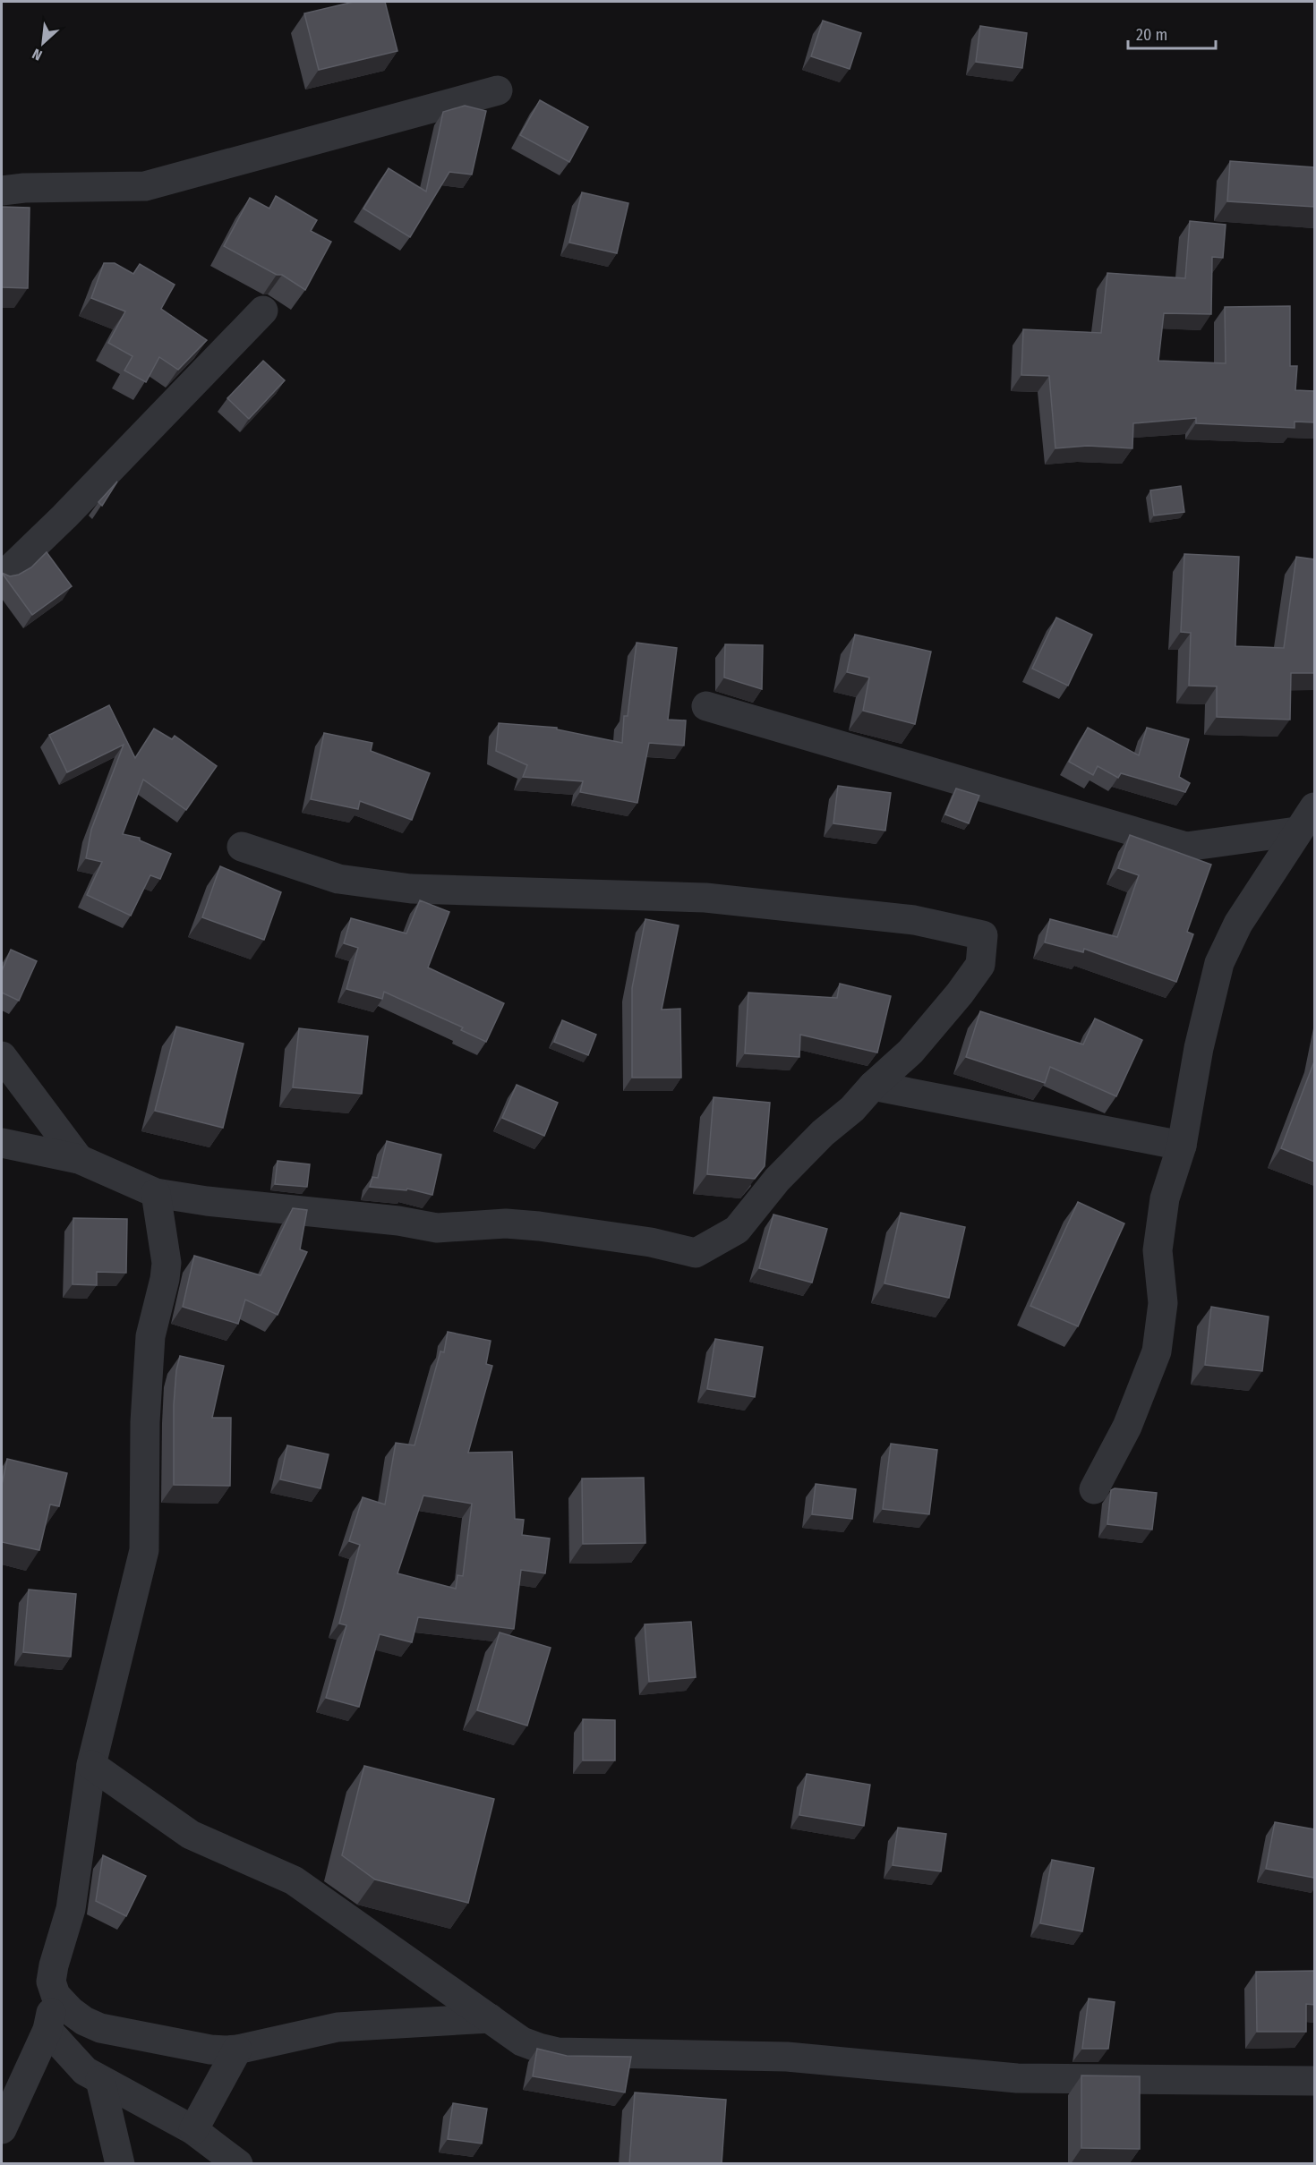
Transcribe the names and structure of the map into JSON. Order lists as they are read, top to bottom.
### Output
{
  "scale_bar": "20 m",
  "north": "bottom left"
}
